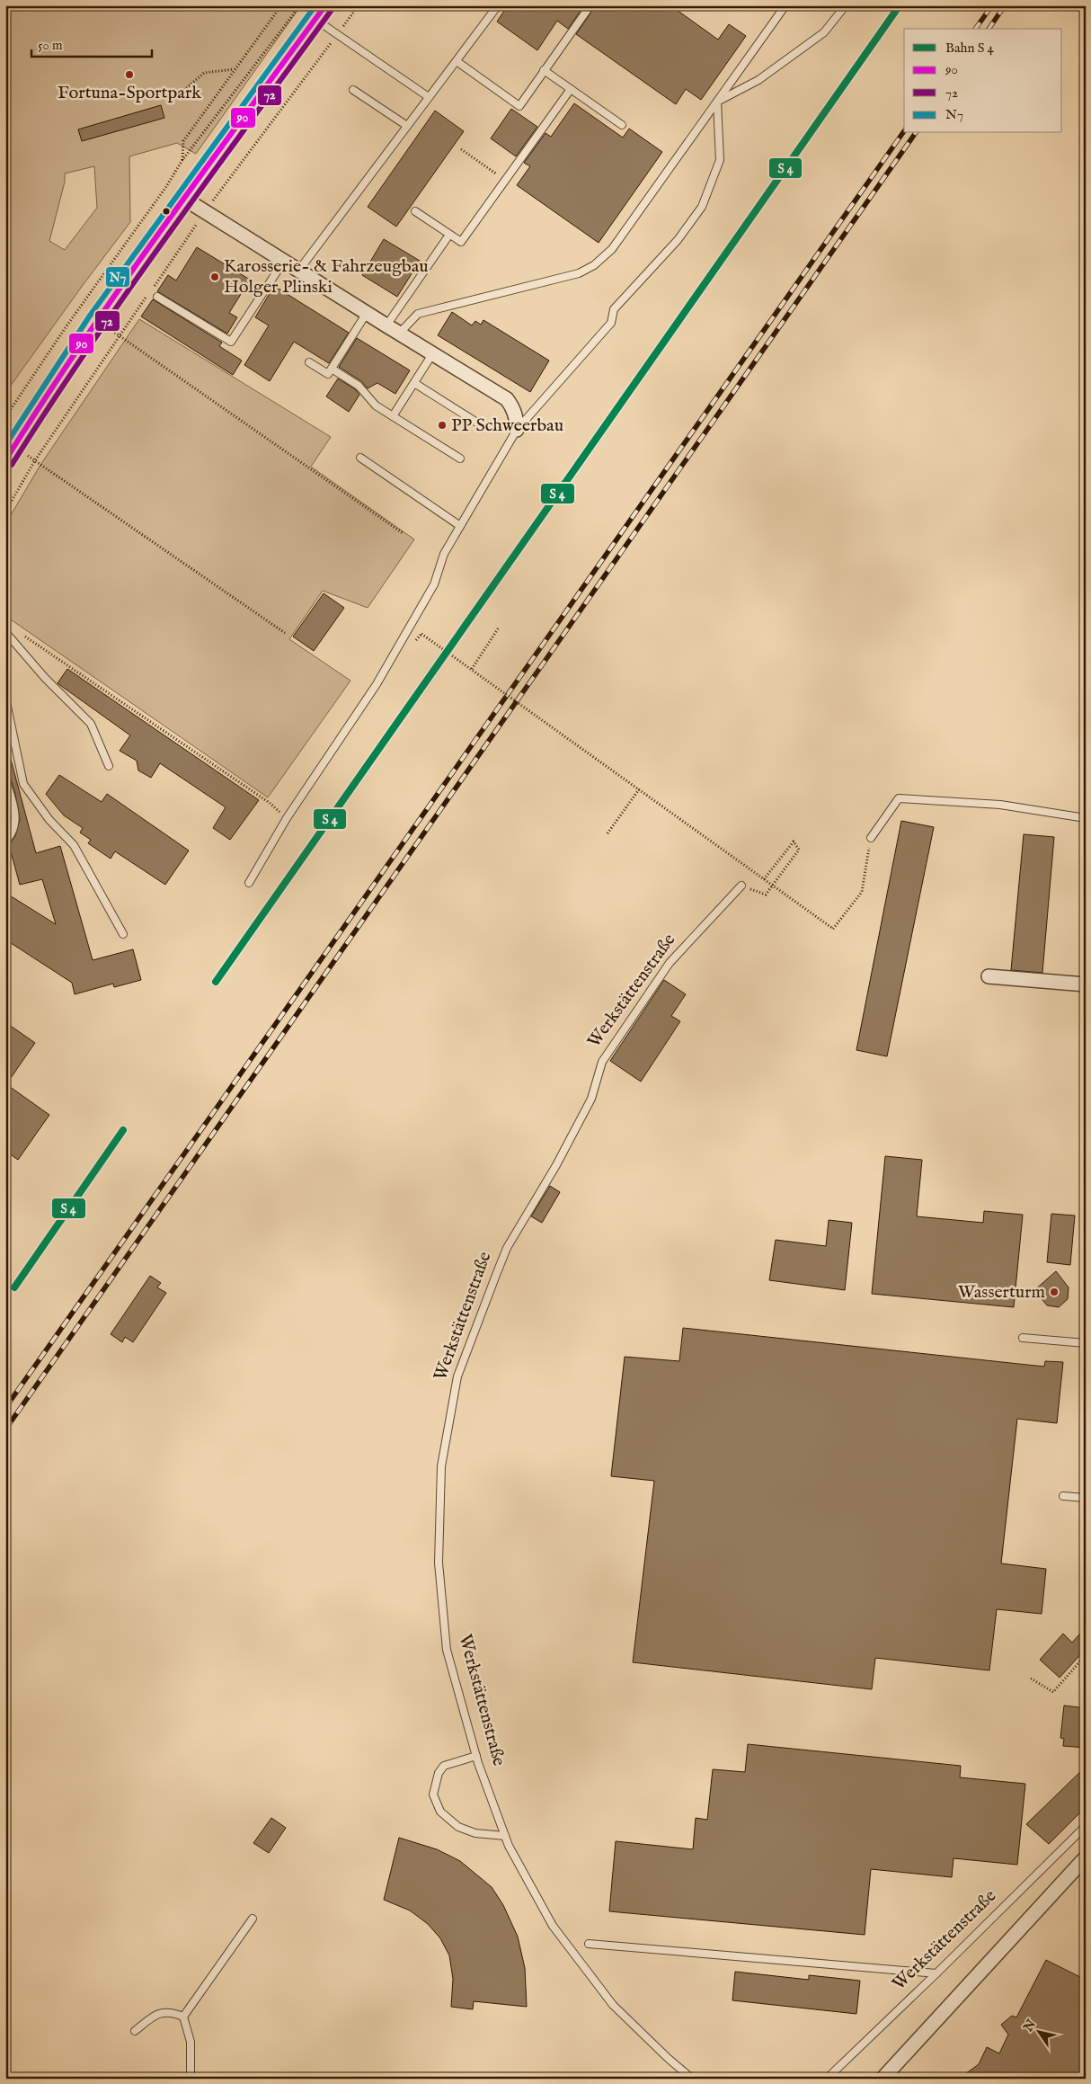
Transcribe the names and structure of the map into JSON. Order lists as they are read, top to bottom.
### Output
{
  "streets": {
    "lane": ["Werkstättenstraße"]
  },
  "places": [
    "Fortuna-Sportpark",
    "Karosserie- & Fahrzeugbau Holger Plinski",
    "PP Schweerbau",
    "Wasserturm"
  ],
  "lines": ["transit line 90", "transit line N7", "transit line 72"],
  "legend": [
    "Bahn S 4",
    "90",
    "72",
    "N7"
  ],
  "scale_bar": "50 m",
  "north": "top left"
}
